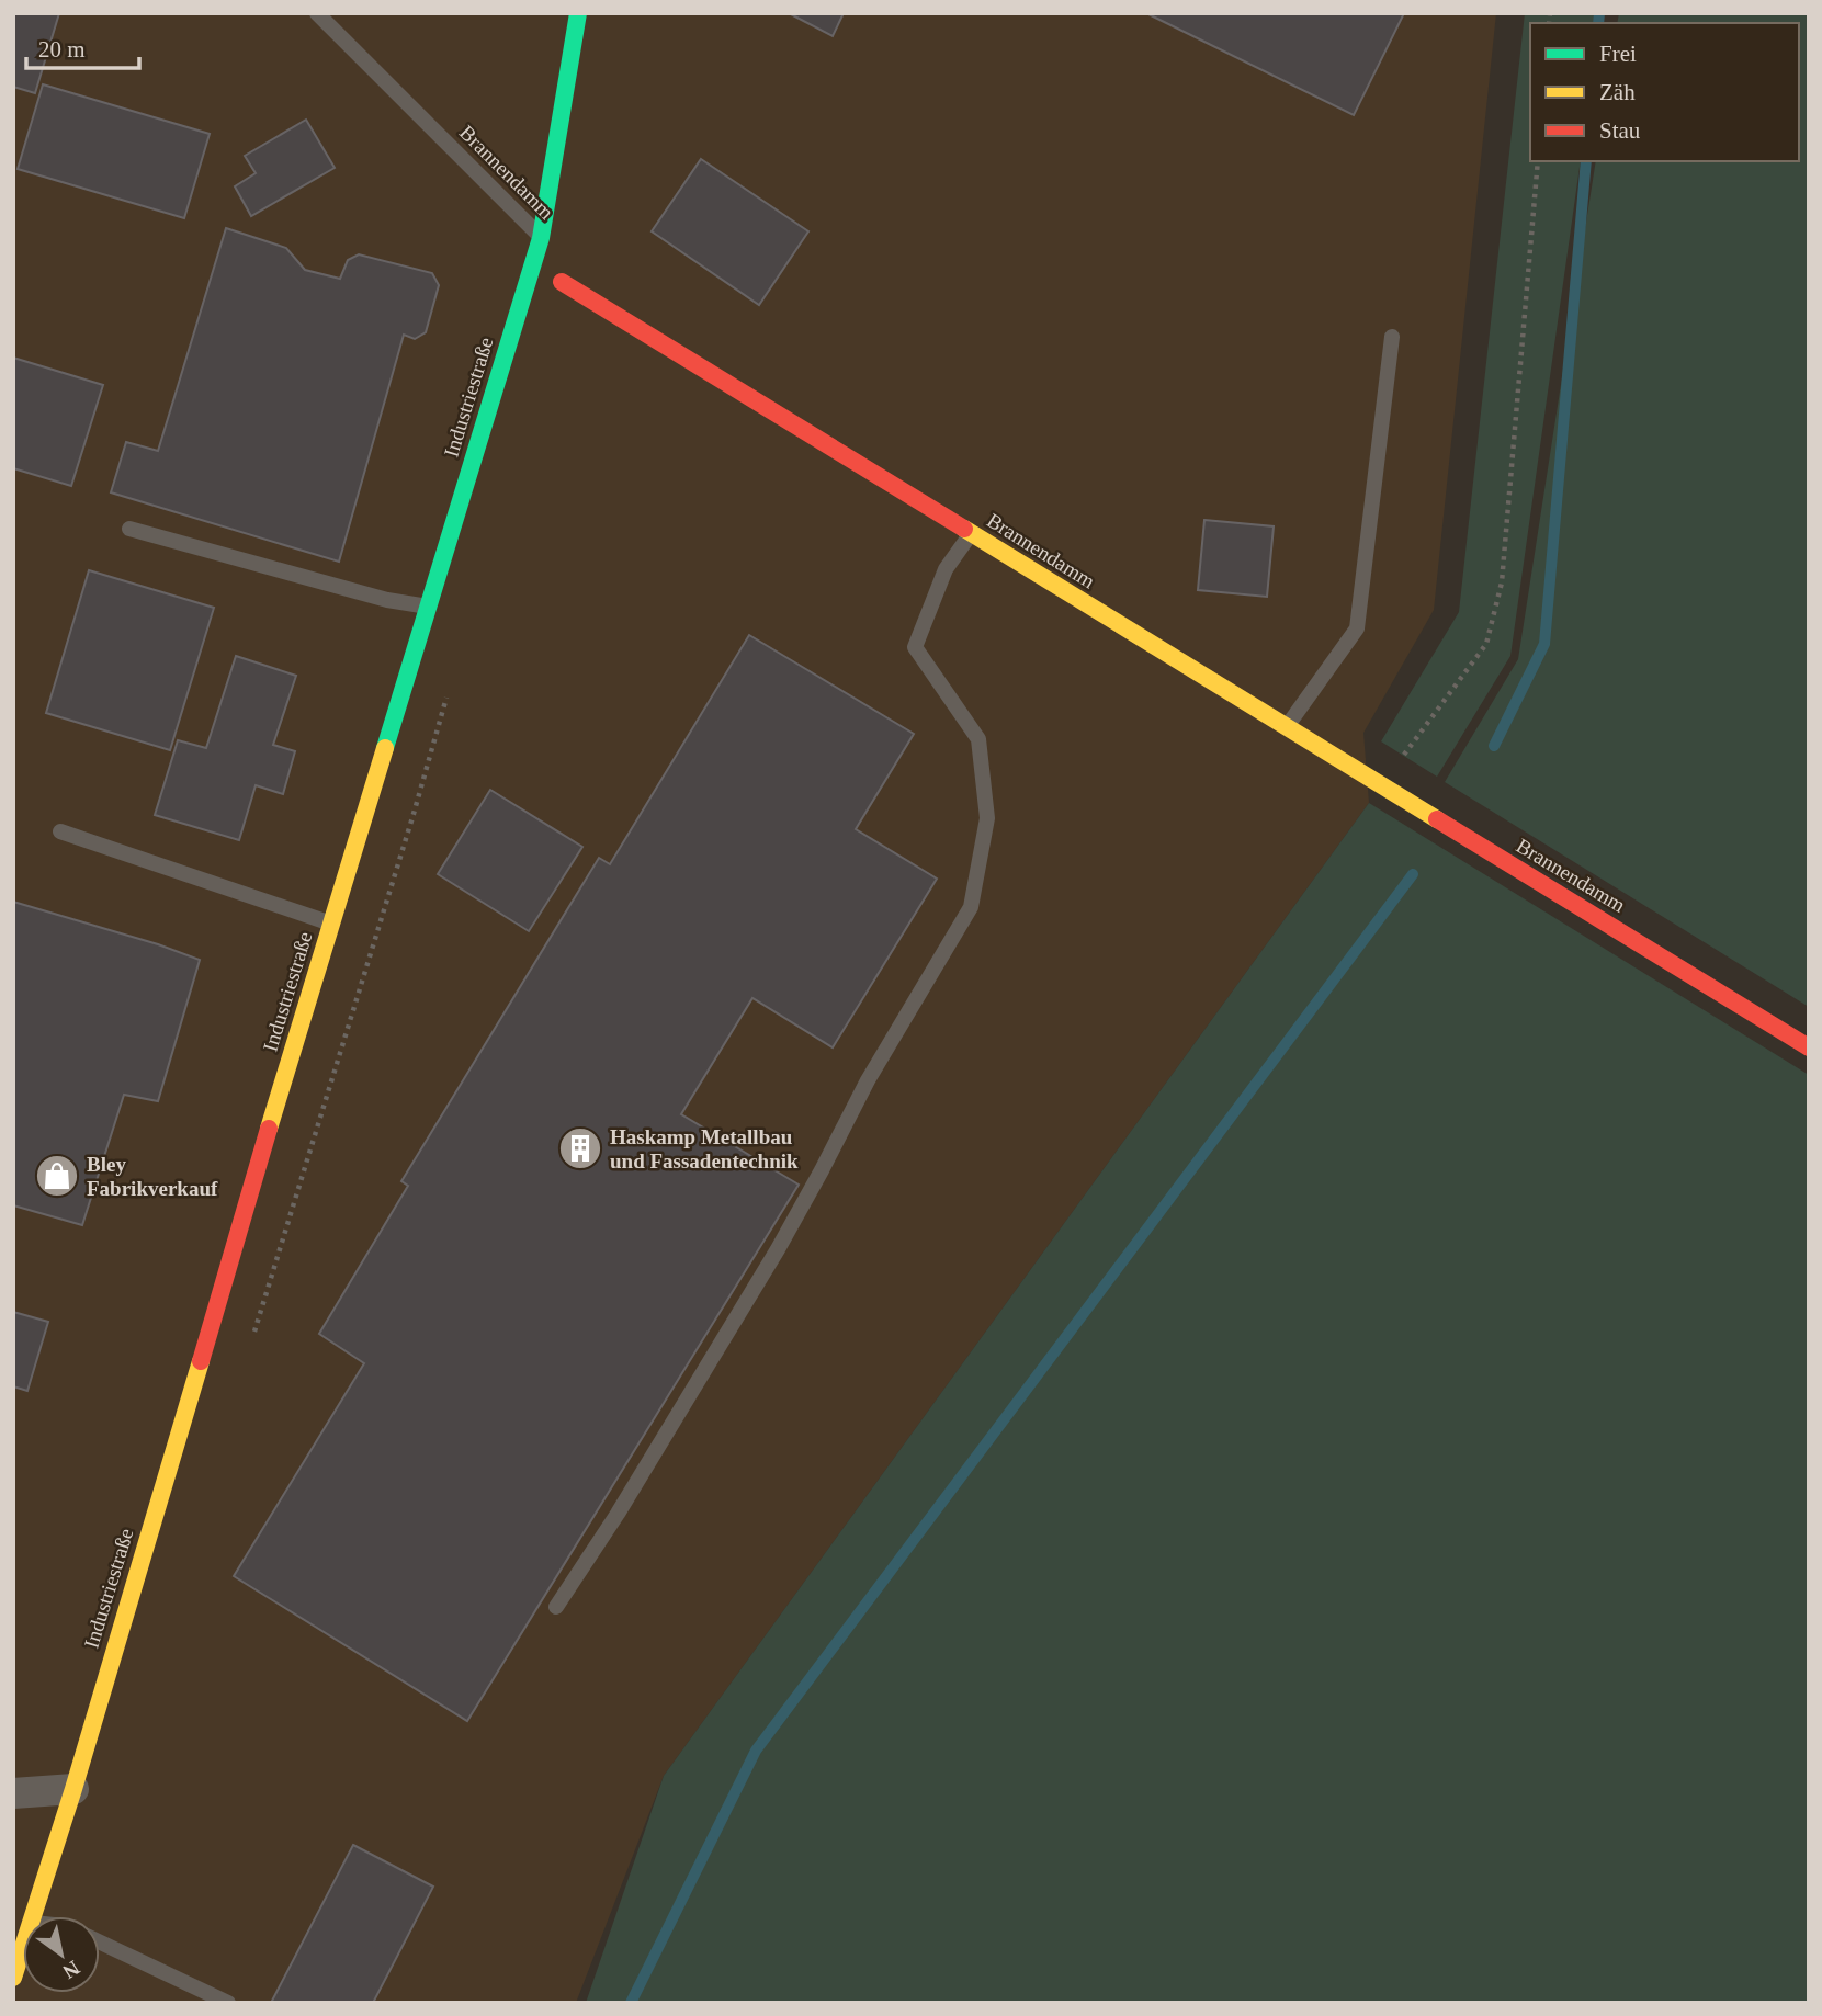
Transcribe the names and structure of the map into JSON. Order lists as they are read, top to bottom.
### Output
{
  "streets": {
    "street": ["Brannendamm", "Industriestraße"]
  },
  "crossings": [
    ["Brannendamm", "Industriestraße"]
  ],
  "places": {
    "building": ["Haskamp Metallbau und Fassadentechnik"],
    "shop": ["Bley Fabrikverkauf"]
  },
  "legend": ["Frei", "Zäh", "Stau"],
  "scale_bar": "20 m",
  "north": "bottom right"
}
